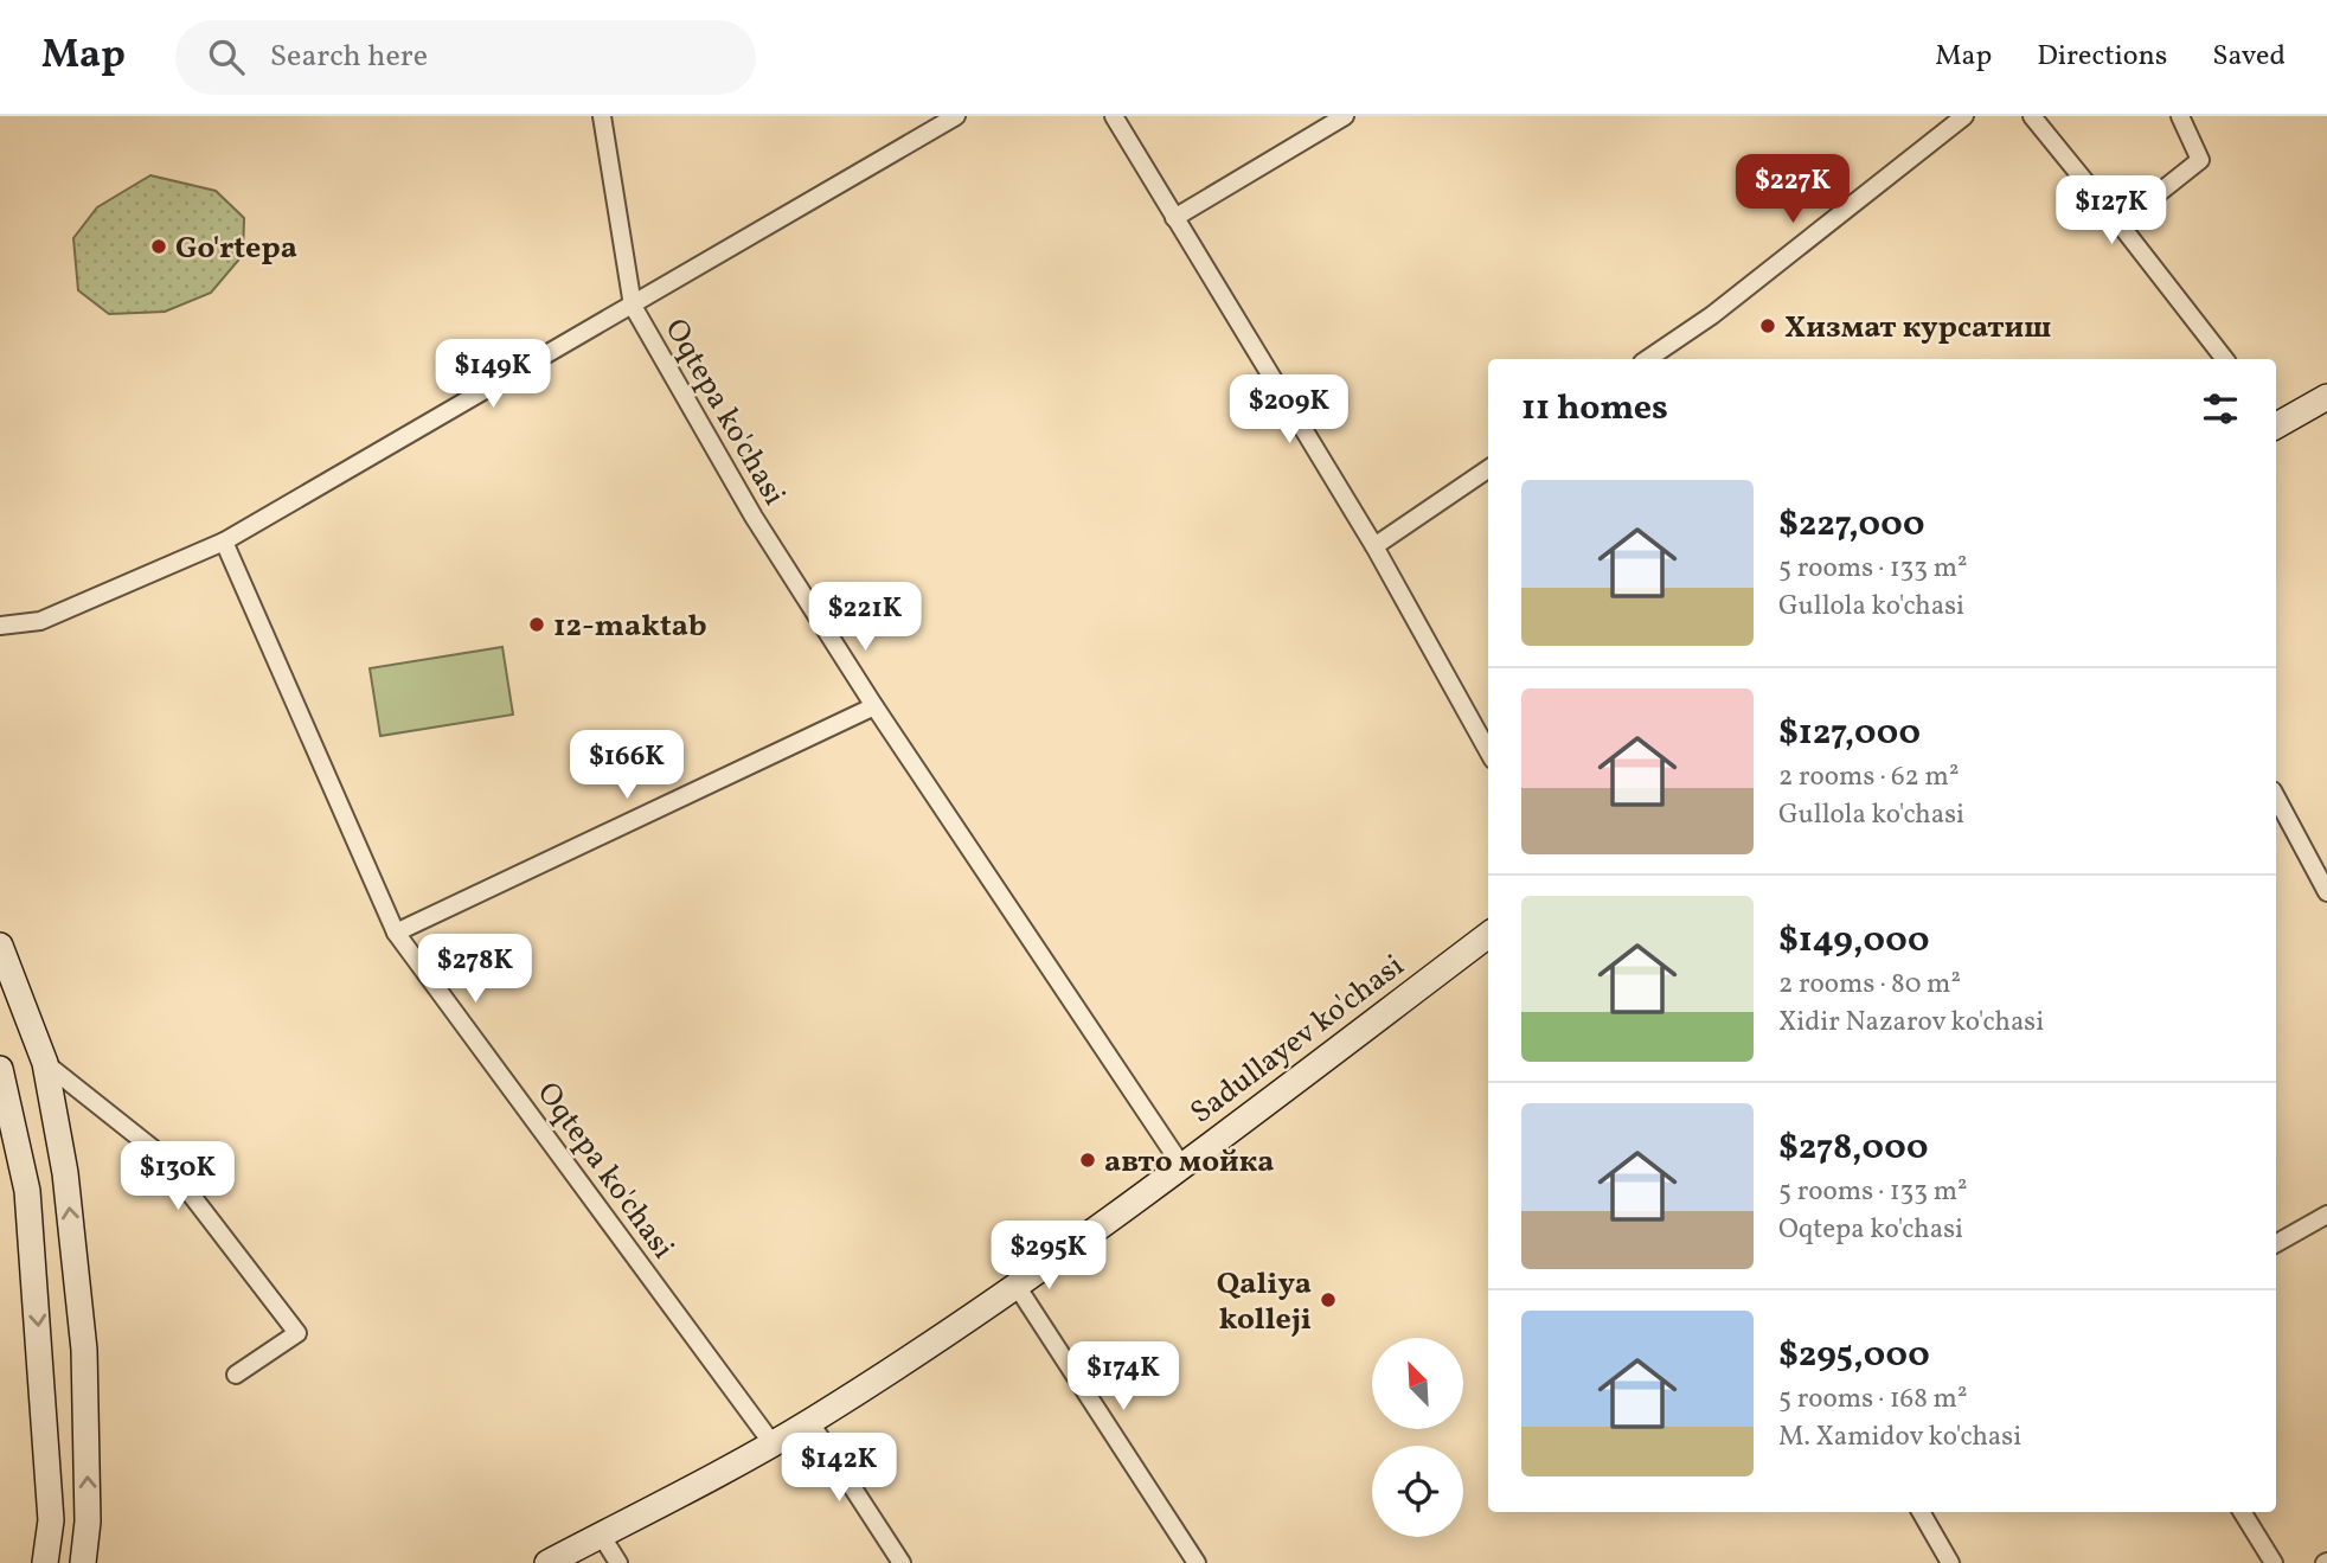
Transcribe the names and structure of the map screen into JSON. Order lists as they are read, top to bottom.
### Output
{
  "streets": {
    "main road": ["Sadullayev ko'chasi"],
    "street": ["Oqtepa ko'chasi"]
  },
  "crossings": [
    ["Oqtepa ko'chasi", "Sadullayev ko'chasi"]
  ],
  "places": [
    "Go'rtepa",
    "Хизмат курсатиш",
    "12-maktab",
    "авто мойка",
    "Qaliya kolleji"
  ],
  "north": "top left",
  "page": {
    "header": "Map",
    "search": "Search here",
    "nav": ["Map", "Directions", "Saved"],
    "price": [
      "$227K",
      "$127K",
      "$149K",
      "$209K",
      "$221K",
      "$166K",
      "$278K",
      "$130K",
      "$295K",
      "$174K",
      "$142K"
    ],
    "heading": "11 homes",
    "list": [
      {
        "name": "$227,000",
        "note": "5 rooms · 133 m² · Gullola ko'chasi"
      },
      {
        "name": "$127,000",
        "note": "2 rooms · 62 m² · Gullola ko'chasi"
      },
      {
        "name": "$149,000",
        "note": "2 rooms · 80 m² · Xidir Nazarov ko'chasi"
      },
      {
        "name": "$278,000",
        "note": "5 rooms · 133 m² · Oqtepa ko'chasi"
      },
      {
        "name": "$295,000",
        "note": "5 rooms · 168 m² · M. Xamidov ko'chasi"
      }
    ]
  }
}
